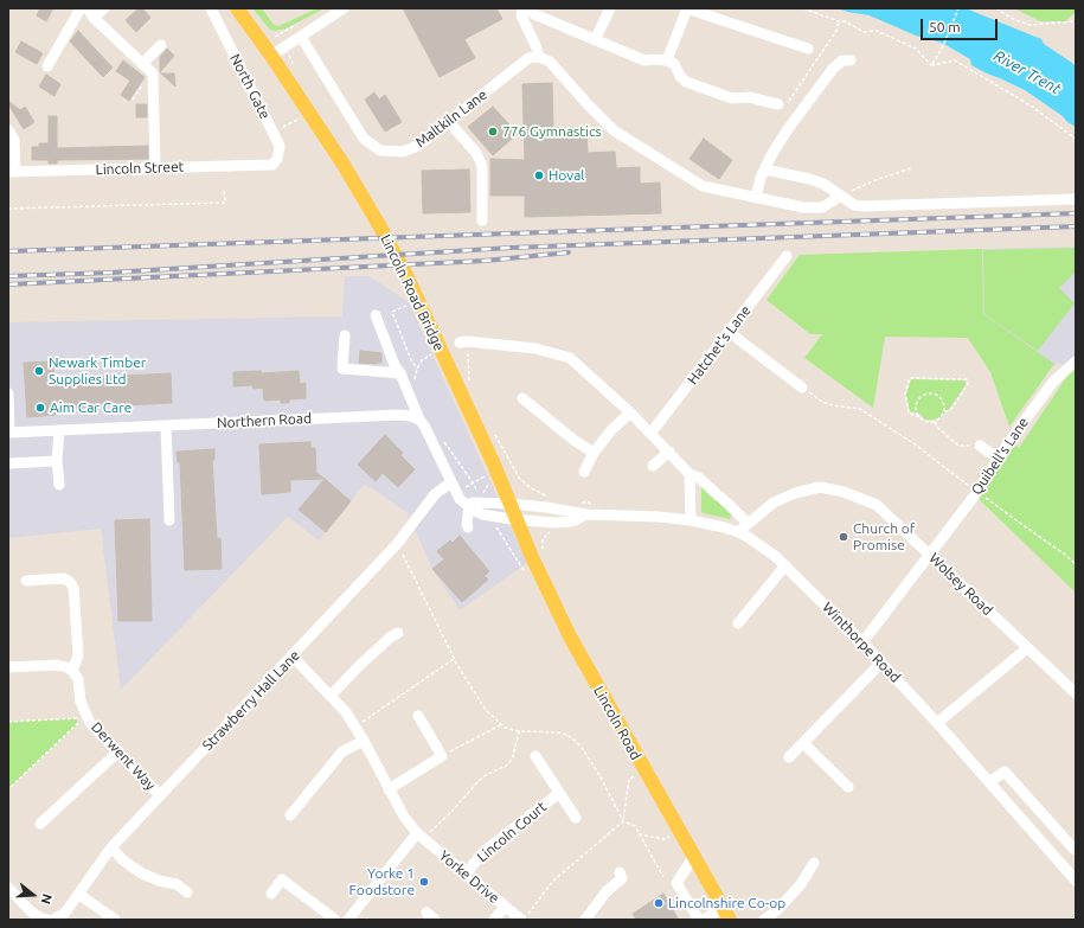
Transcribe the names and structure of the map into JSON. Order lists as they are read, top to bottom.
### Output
{
  "streets": {
    "main road": ["Lincoln Road Bridge", "Lincoln Road"],
    "street": [
      "North Gate",
      "Maltkiln Lane",
      "Lincoln Street",
      "Hatchet's Lane",
      "Northern Road",
      "Quibell's Lane",
      "Wolsey Road",
      "Winthorpe Road",
      "Strawberry Hall Lane",
      "Derwent Way",
      "Lincoln Court",
      "Yorke Drive"
    ]
  },
  "crossings": [
    ["North Gate", "Lincoln Street"],
    ["Lincoln Road Bridge", "Winthorpe Road"],
    ["Lincoln Road Bridge", "Lincoln Road"],
    ["Quibell's Lane", "Wolsey Road"],
    ["Quibell's Lane", "Winthorpe Road"],
    ["Wolsey Road", "Winthorpe Road"],
    ["Winthorpe Road", "Lincoln Road"],
    ["Strawberry Hall Lane", "Derwent Way"],
    ["Strawberry Hall Lane", "Yorke Drive"],
    ["Lincoln Court", "Yorke Drive"]
  ],
  "water": ["River Trent"],
  "places": [
    "776 Gymnastics",
    "Hoval",
    "Newark Timber Supplies Ltd",
    "Aim Car Care",
    "Church of Promise",
    "Yorke 1 Foodstore",
    "Lincolnshire Co-op"
  ],
  "scale_bar": "50 m",
  "north": "right"
}
